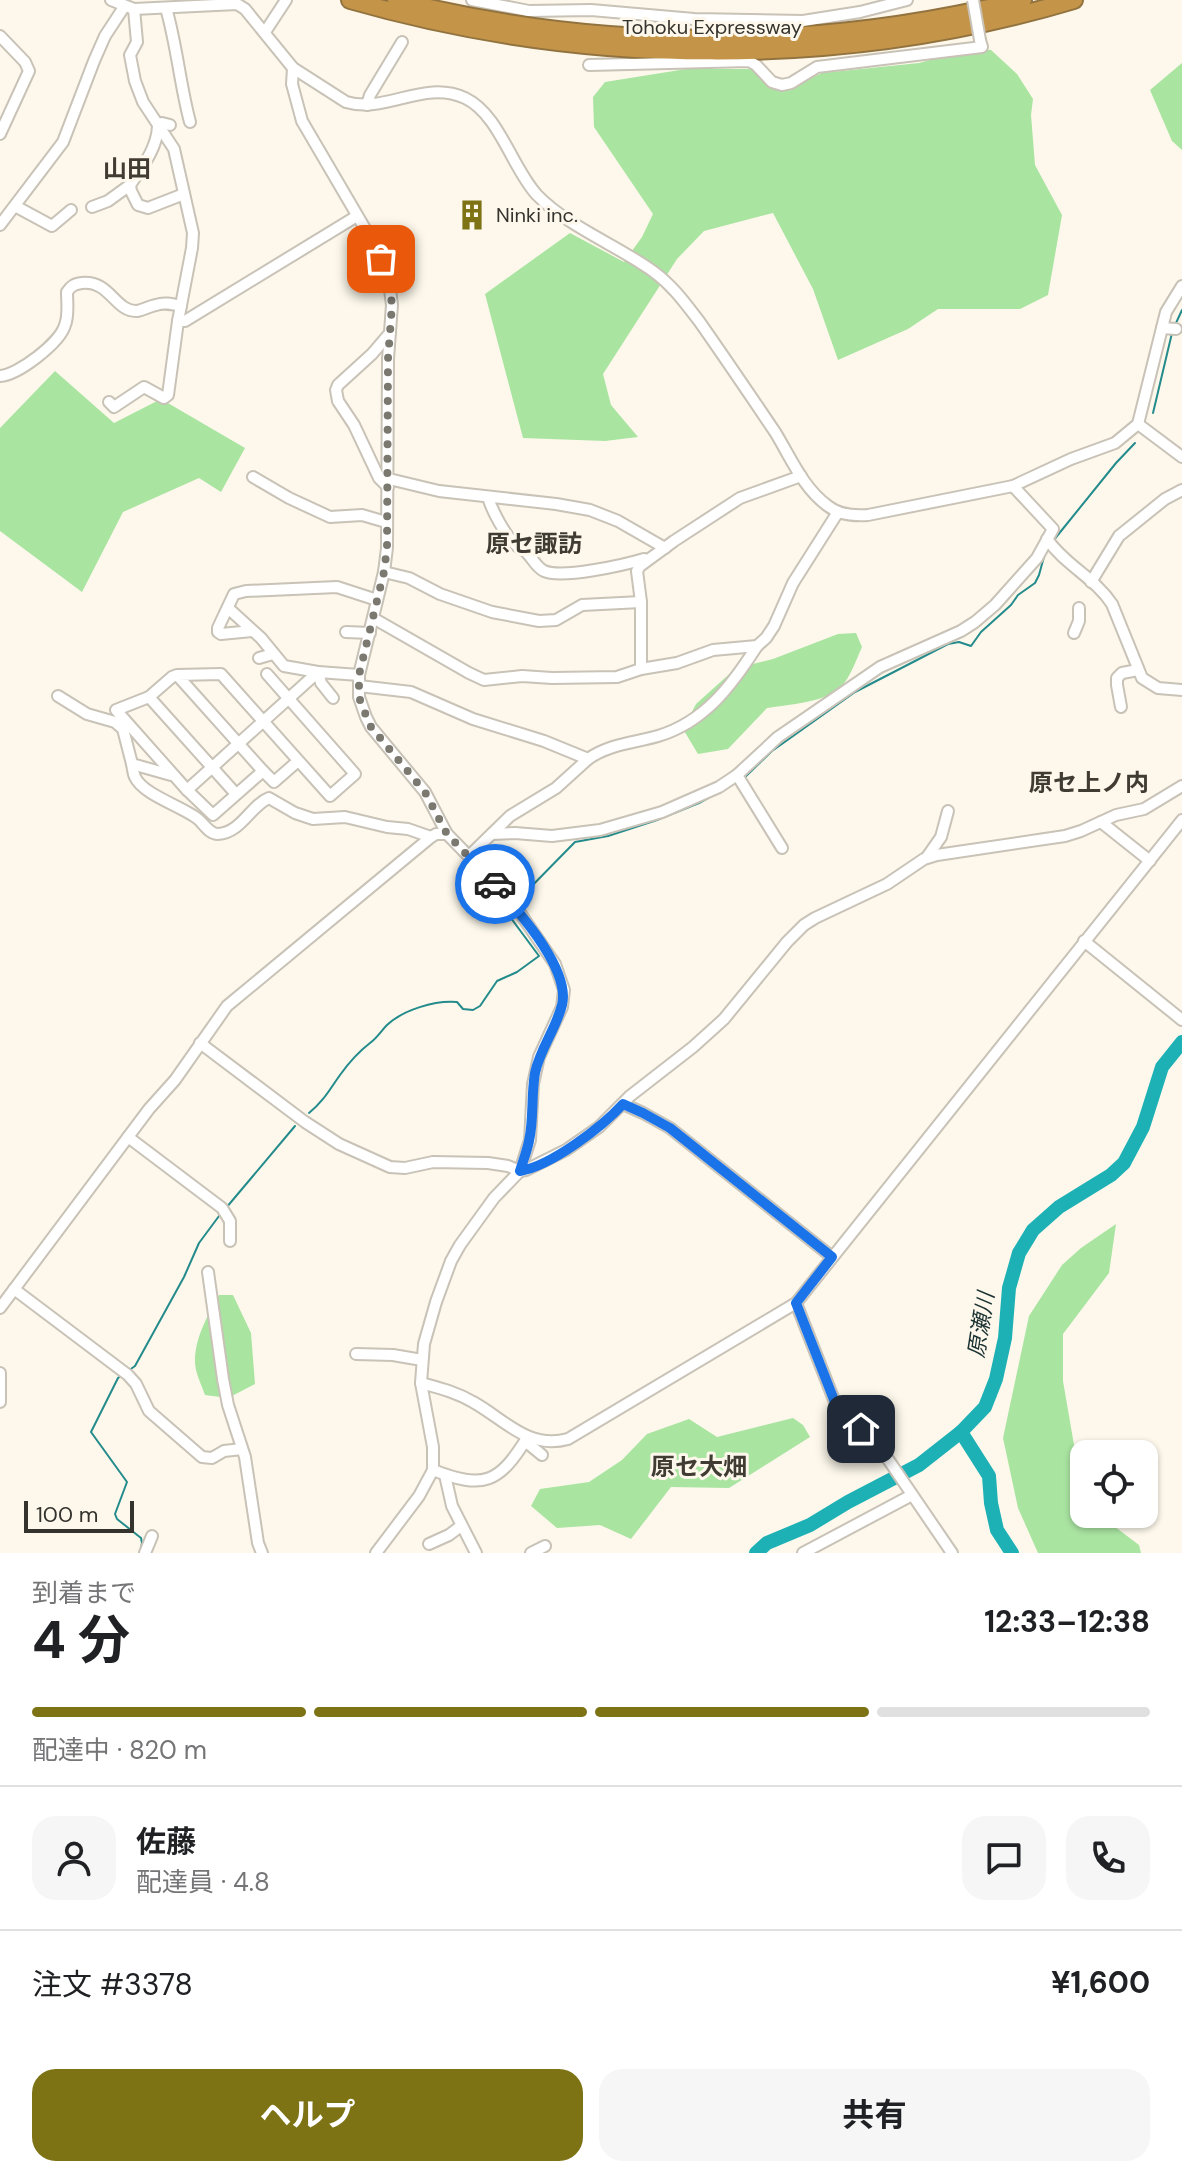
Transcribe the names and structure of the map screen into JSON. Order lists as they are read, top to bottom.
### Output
{
  "streets": {
    "highway": ["Tohoku Expressway"]
  },
  "districts": [
    "山田",
    "原セ諏訪",
    "原セ上ノ内",
    "原セ大畑"
  ],
  "water": ["原瀬川"],
  "places": {
    "building": ["Ninki inc."]
  },
  "scale_bar": "100 m",
  "page": {
    "scale": "100 m",
    "heading": ["4 分", "到着まで", "12:33–12:38"],
    "panel": [
      "佐藤",
      "配達員 · 4.8",
      "注文 #3378",
      "¥1,600"
    ],
    "bar": "配達中 · 820 m",
    "buttons": ["ヘルプ", "共有"]
  }
}
